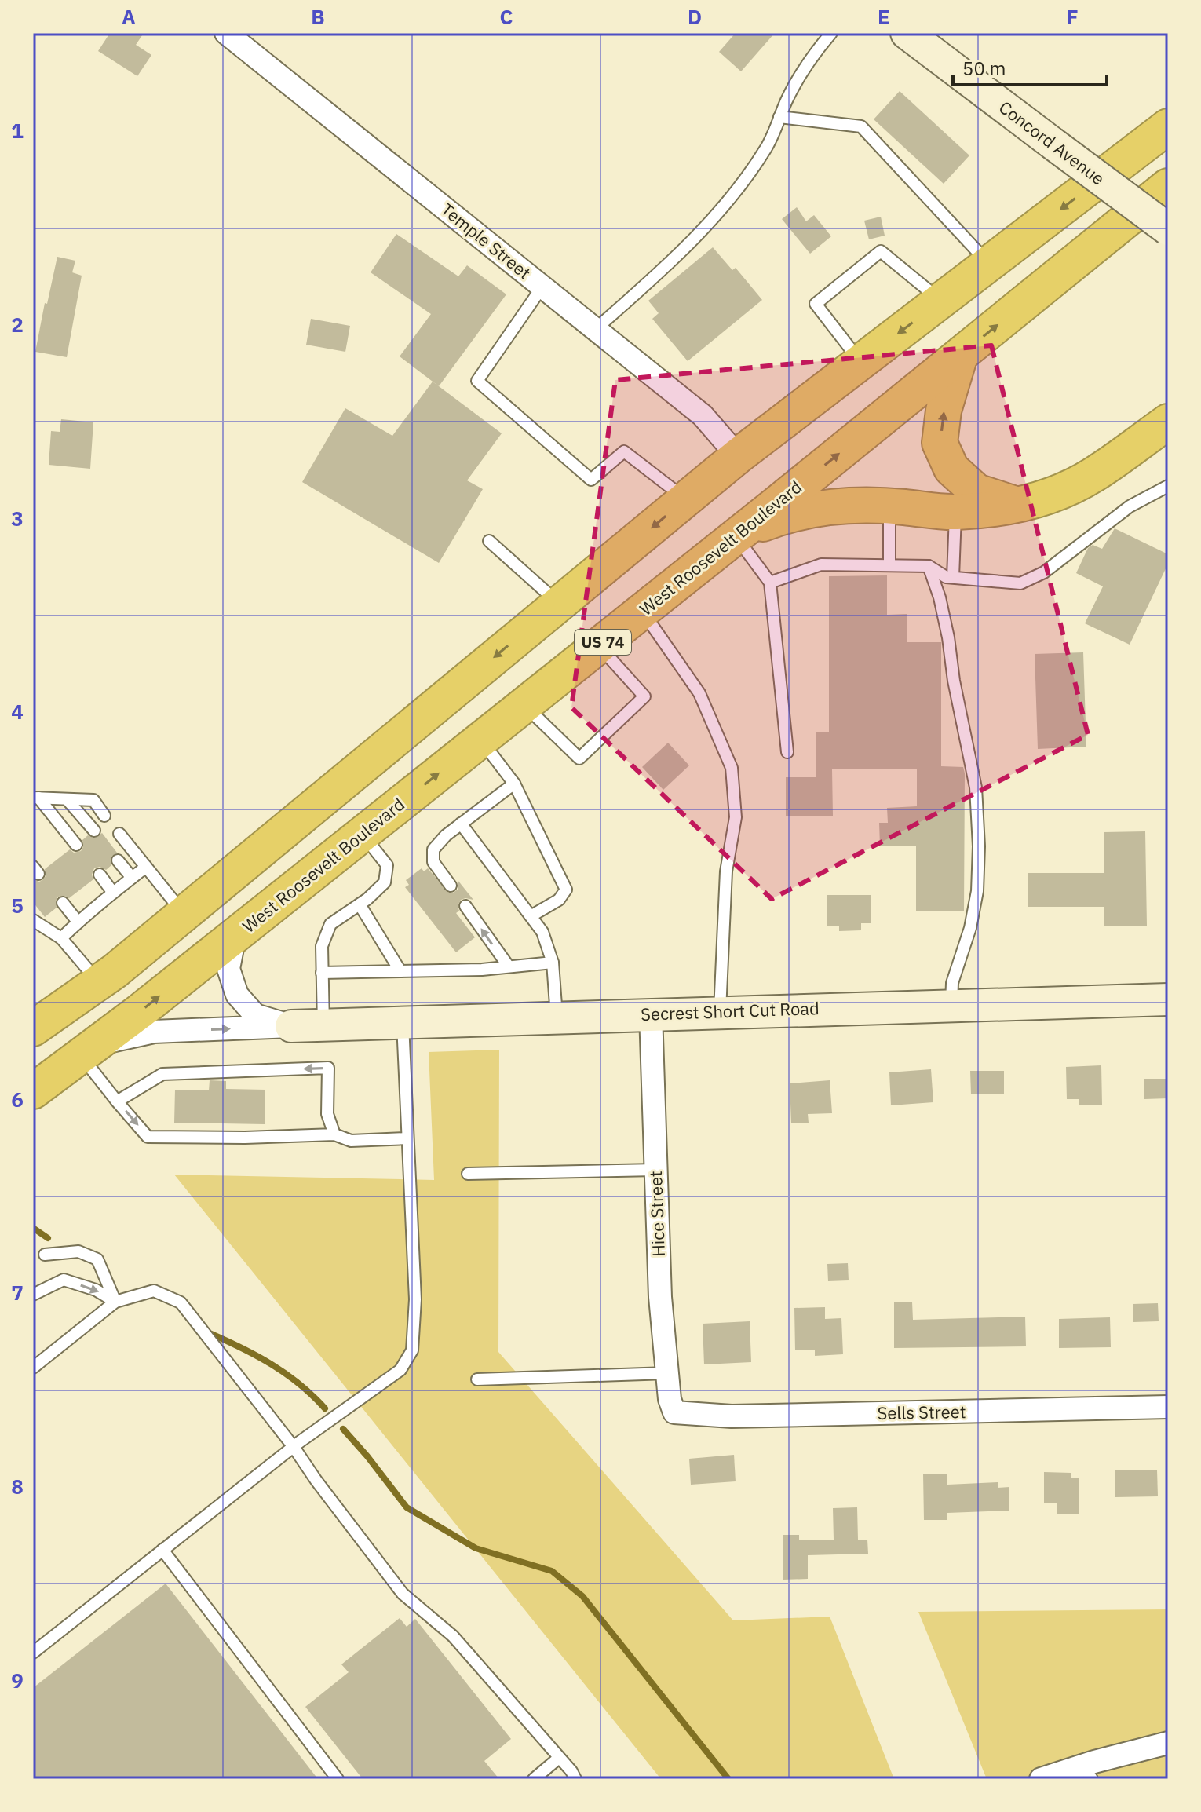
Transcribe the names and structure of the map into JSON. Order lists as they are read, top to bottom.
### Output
{
  "streets": {
    "highway": ["West Roosevelt Boulevard", "US 74"],
    "street": [
      "Concord Avenue",
      "Temple Street",
      "Secrest Short Cut Road",
      "Hice Street",
      "Sells Street"
    ]
  },
  "crossings": [
    ["West Roosevelt Boulevard", "Secrest Short Cut Road"],
    ["Secrest Short Cut Road", "Hice Street"],
    ["Hice Street", "Sells Street"]
  ],
  "scale_bar": "50 m",
  "grid": {
    "columns": [
      "A",
      "B",
      "C",
      "D",
      "E",
      "F"
    ],
    "rows": [
      "1",
      "2",
      "3",
      "4",
      "5",
      "6",
      "7",
      "8",
      "9"
    ]
  }
}
